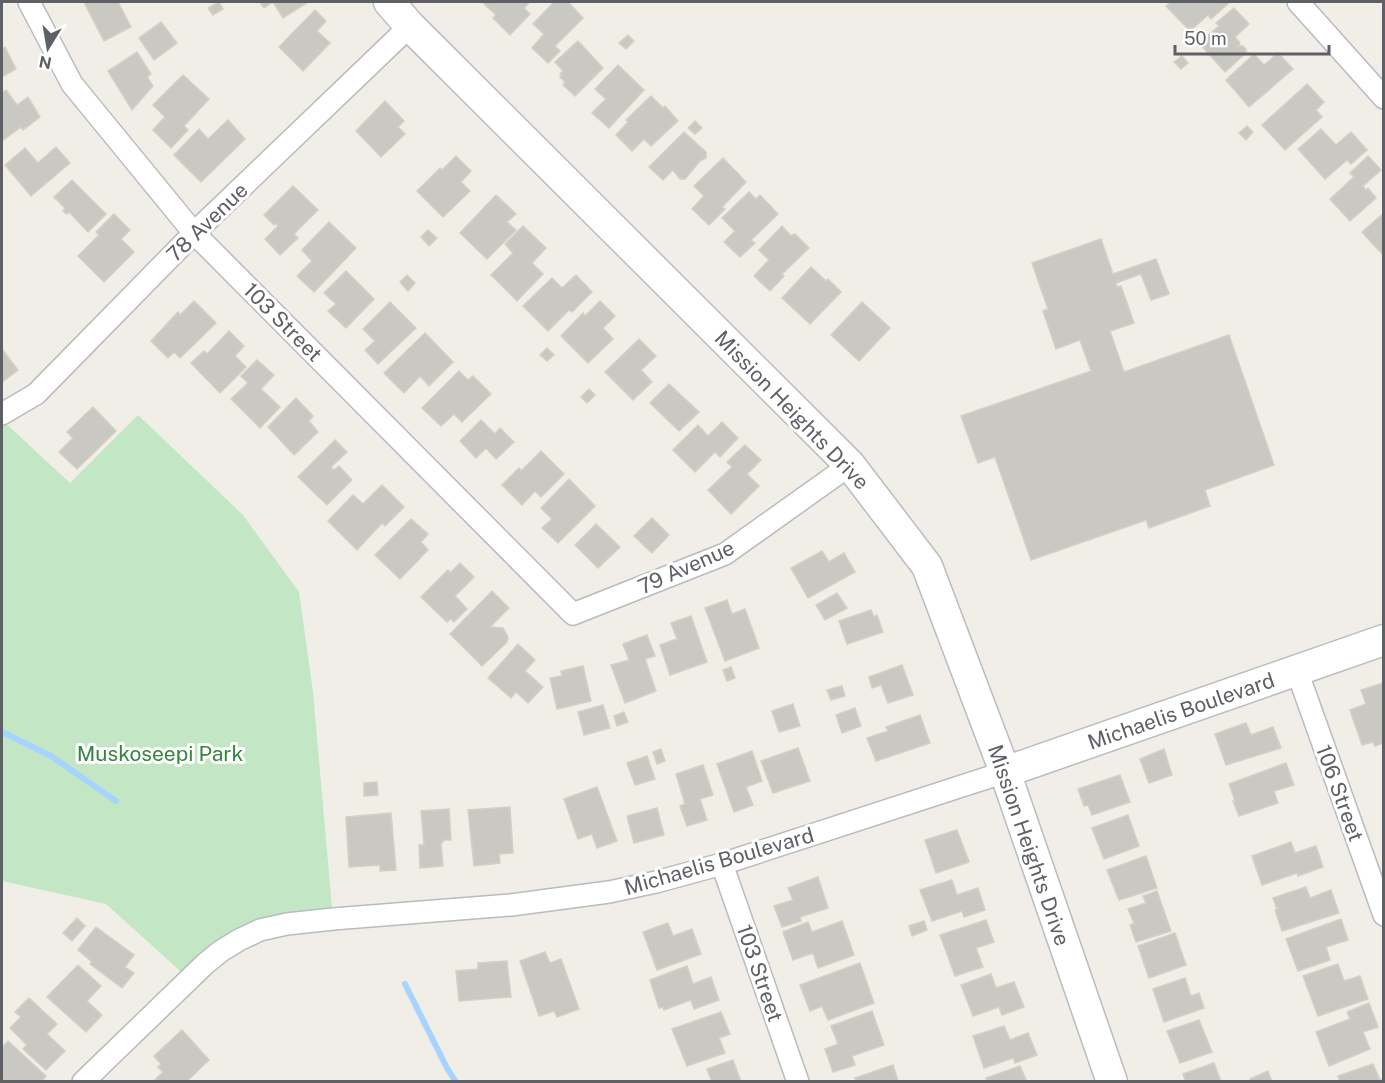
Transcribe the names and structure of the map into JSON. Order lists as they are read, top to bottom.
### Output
{
  "streets": {
    "street": [
      "78 Avenue",
      "103 Street",
      "Mission Heights Drive",
      "79 Avenue",
      "Michaelis Boulevard",
      "106 Street"
    ]
  },
  "crossings": [
    ["78 Avenue", "103 Street"],
    ["78 Avenue", "Mission Heights Drive"],
    ["103 Street", "79 Avenue"],
    ["103 Street", "Michaelis Boulevard"],
    ["Mission Heights Drive", "79 Avenue"],
    ["Mission Heights Drive", "Michaelis Boulevard"],
    ["Michaelis Boulevard", "106 Street"]
  ],
  "parks": ["Muskoseepi Park"],
  "scale_bar": "50 m",
  "north": "bottom"
}
